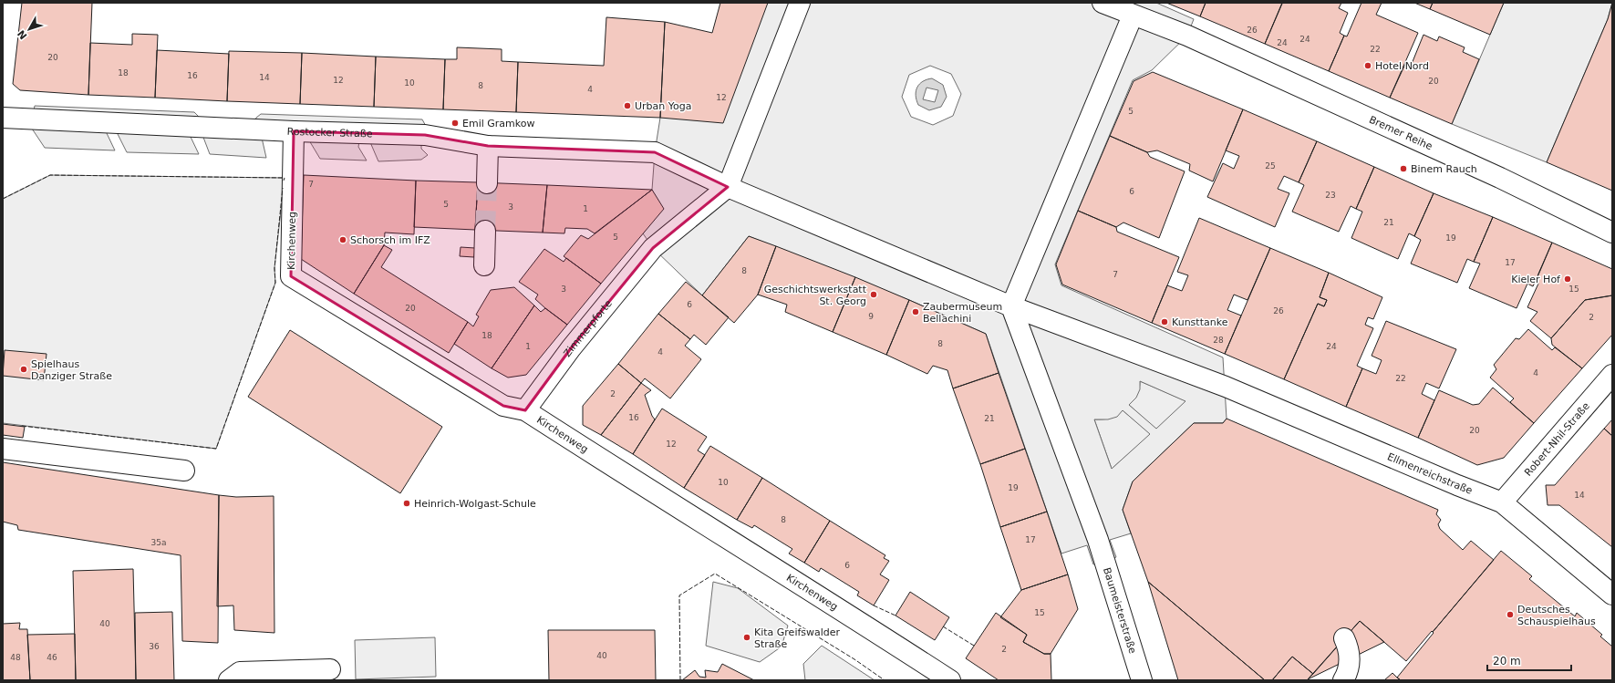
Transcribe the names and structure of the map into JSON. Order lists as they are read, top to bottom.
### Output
{
  "streets": {
    "street": [
      "Rostocker Straße",
      "Bremer Reihe",
      "Kirchenweg",
      "Zimmerpforte",
      "Robert-Nhil-Straße",
      "Ellmenreichstraße",
      "Baumeisterstraße"
    ]
  },
  "crossings": [
    ["Rostocker Straße", "Kirchenweg"],
    ["Rostocker Straße", "Ellmenreichstraße"],
    ["Kirchenweg", "Zimmerpforte"],
    ["Zimmerpforte", "Ellmenreichstraße"],
    ["Robert-Nhil-Straße", "Ellmenreichstraße"],
    ["Ellmenreichstraße", "Baumeisterstraße"]
  ],
  "places": [
    "Hotel Nord",
    "Urban Yoga",
    "Emil Gramkow",
    "Binem Rauch",
    "Schorsch im IFZ",
    "Kieler Hof",
    "Geschichtswerkstatt St. Georg",
    "Zaubermuseum Bellachini",
    "Kunsttanke",
    "Spielhaus Danziger Straße",
    "Heinrich-Wolgast-Schule",
    "Deutsches Schauspielhaus",
    "Kita Greifswalder Straße"
  ],
  "house_numbers": [
    "26",
    "24",
    "24",
    "22",
    "20",
    "18",
    "16",
    "14",
    "12",
    "20",
    "10",
    "8",
    "4",
    "12",
    "5",
    "25",
    "7",
    "6",
    "23",
    "5",
    "3",
    "1",
    "21",
    "5",
    "19",
    "17",
    "8",
    "7",
    "3",
    "15",
    "6",
    "20",
    "26",
    "9",
    "2",
    "18",
    "28",
    "8",
    "1",
    "24",
    "4",
    "4",
    "22",
    "2",
    "16",
    "21",
    "20",
    "12",
    "10",
    "19",
    "14",
    "8",
    "17",
    "35a",
    "6",
    "15",
    "40",
    "36",
    "2",
    "40",
    "48",
    "46"
  ],
  "scale_bar": "20 m",
  "north": "bottom left"
}
